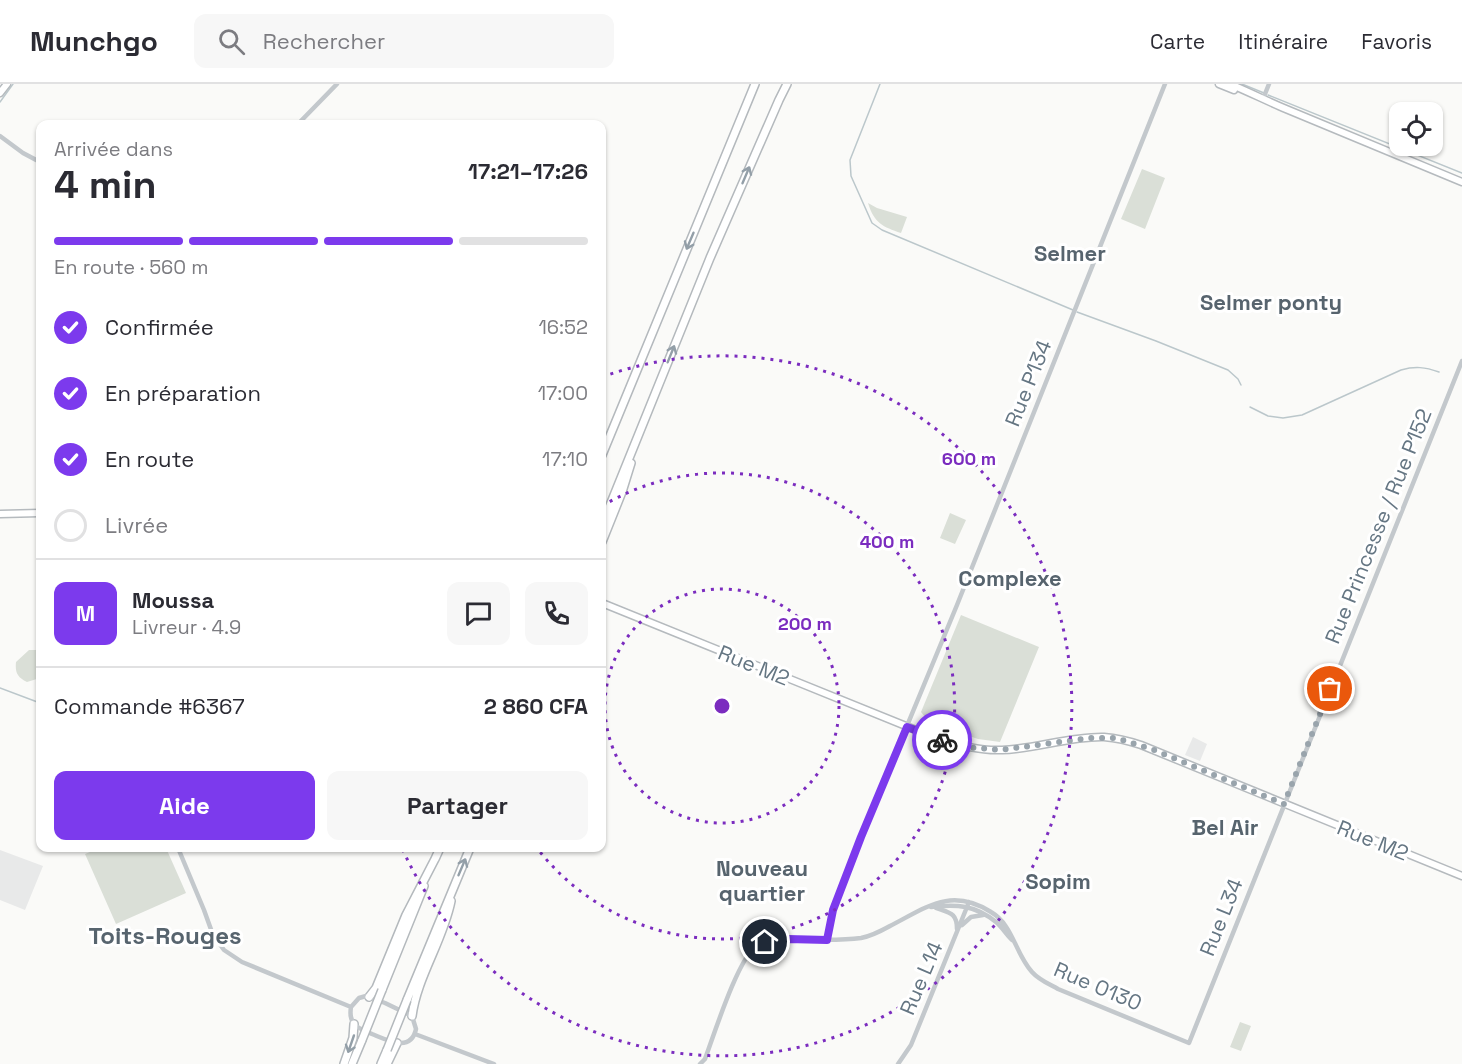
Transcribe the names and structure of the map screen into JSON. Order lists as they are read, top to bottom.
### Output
{
  "streets": {
    "main road": ["Rue M2"],
    "street": [
      "Rue P134",
      "Rue Princesse / Rue P152",
      "Rue L34",
      "Rue L14",
      "Rue O130"
    ]
  },
  "crossings": [
    ["Rue P134", "Rue M2"],
    ["Rue P134", "Rue O130"],
    ["Rue Princesse / Rue P152", "Rue M2"],
    ["Rue Princesse / Rue P152", "Rue L34"],
    ["Rue M2", "Rue L34"],
    ["Rue L34", "Rue O130"],
    ["Rue L14", "Rue O130"]
  ],
  "districts": [
    "Selmer",
    "Selmer ponty",
    "Complexe",
    "Bel Air",
    "Nouveau quartier",
    "Sopim",
    "Toits-Rouges"
  ],
  "page": {
    "header": "Munchgo",
    "search": "Rechercher",
    "nav": ["Carte", "Itinéraire", "Favoris"],
    "heading": ["4 min", "Arrivée dans", "17:21–17:26"],
    "panel": [
      "Moussa",
      "Livreur · 4.9",
      "Commande #6367",
      "2 860 CFA"
    ],
    "bar": "En route · 560 m",
    "list": [
      ["Confirmée", "16:52"],
      ["En préparation", "17:00"],
      ["En route", "17:10"],
      "Livrée"
    ],
    "round": "M",
    "buttons": ["Aide", "Partager"]
  },
  "rings": ["600 m", "400 m", "200 m"]
}
